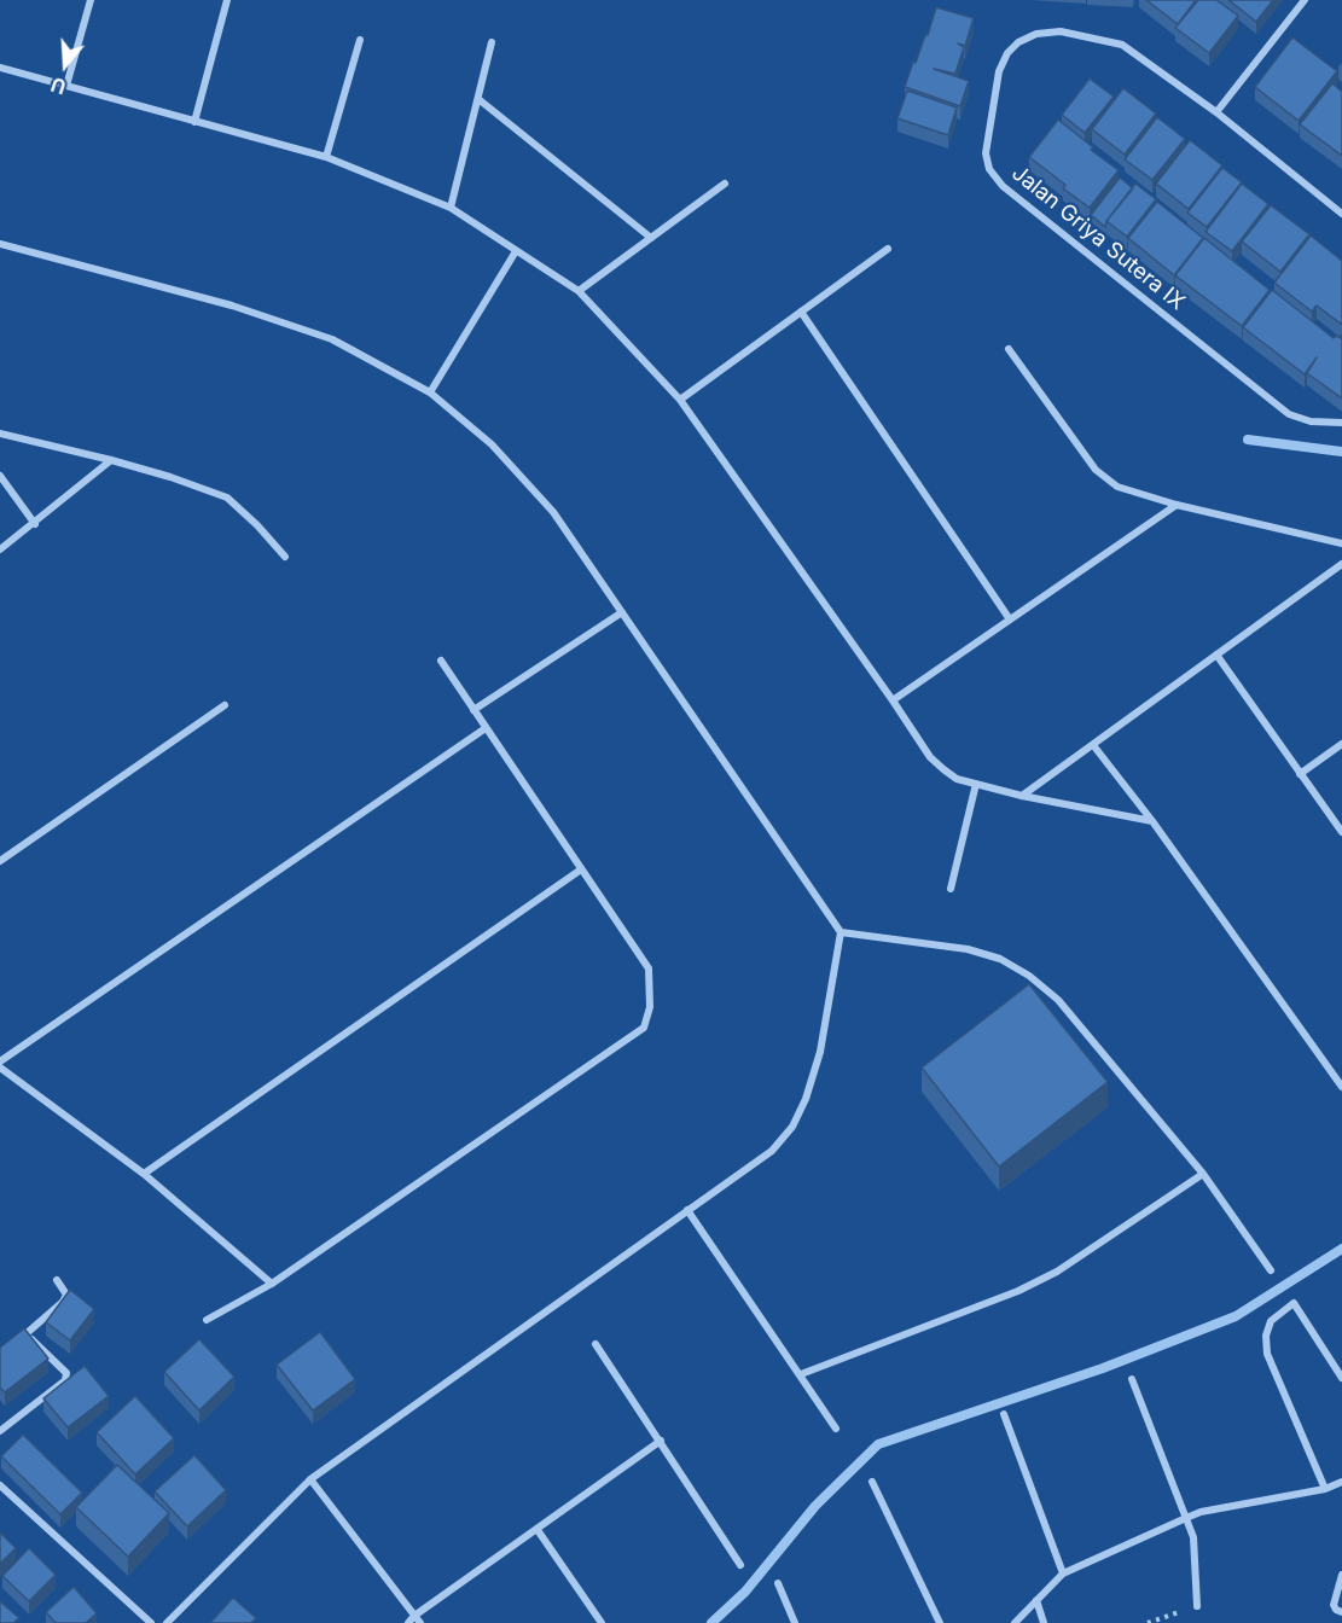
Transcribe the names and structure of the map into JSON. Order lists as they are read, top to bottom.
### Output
{
  "streets": {
    "street": ["Jalan Griya Sutera IX"]
  },
  "north": "bottom"
}
